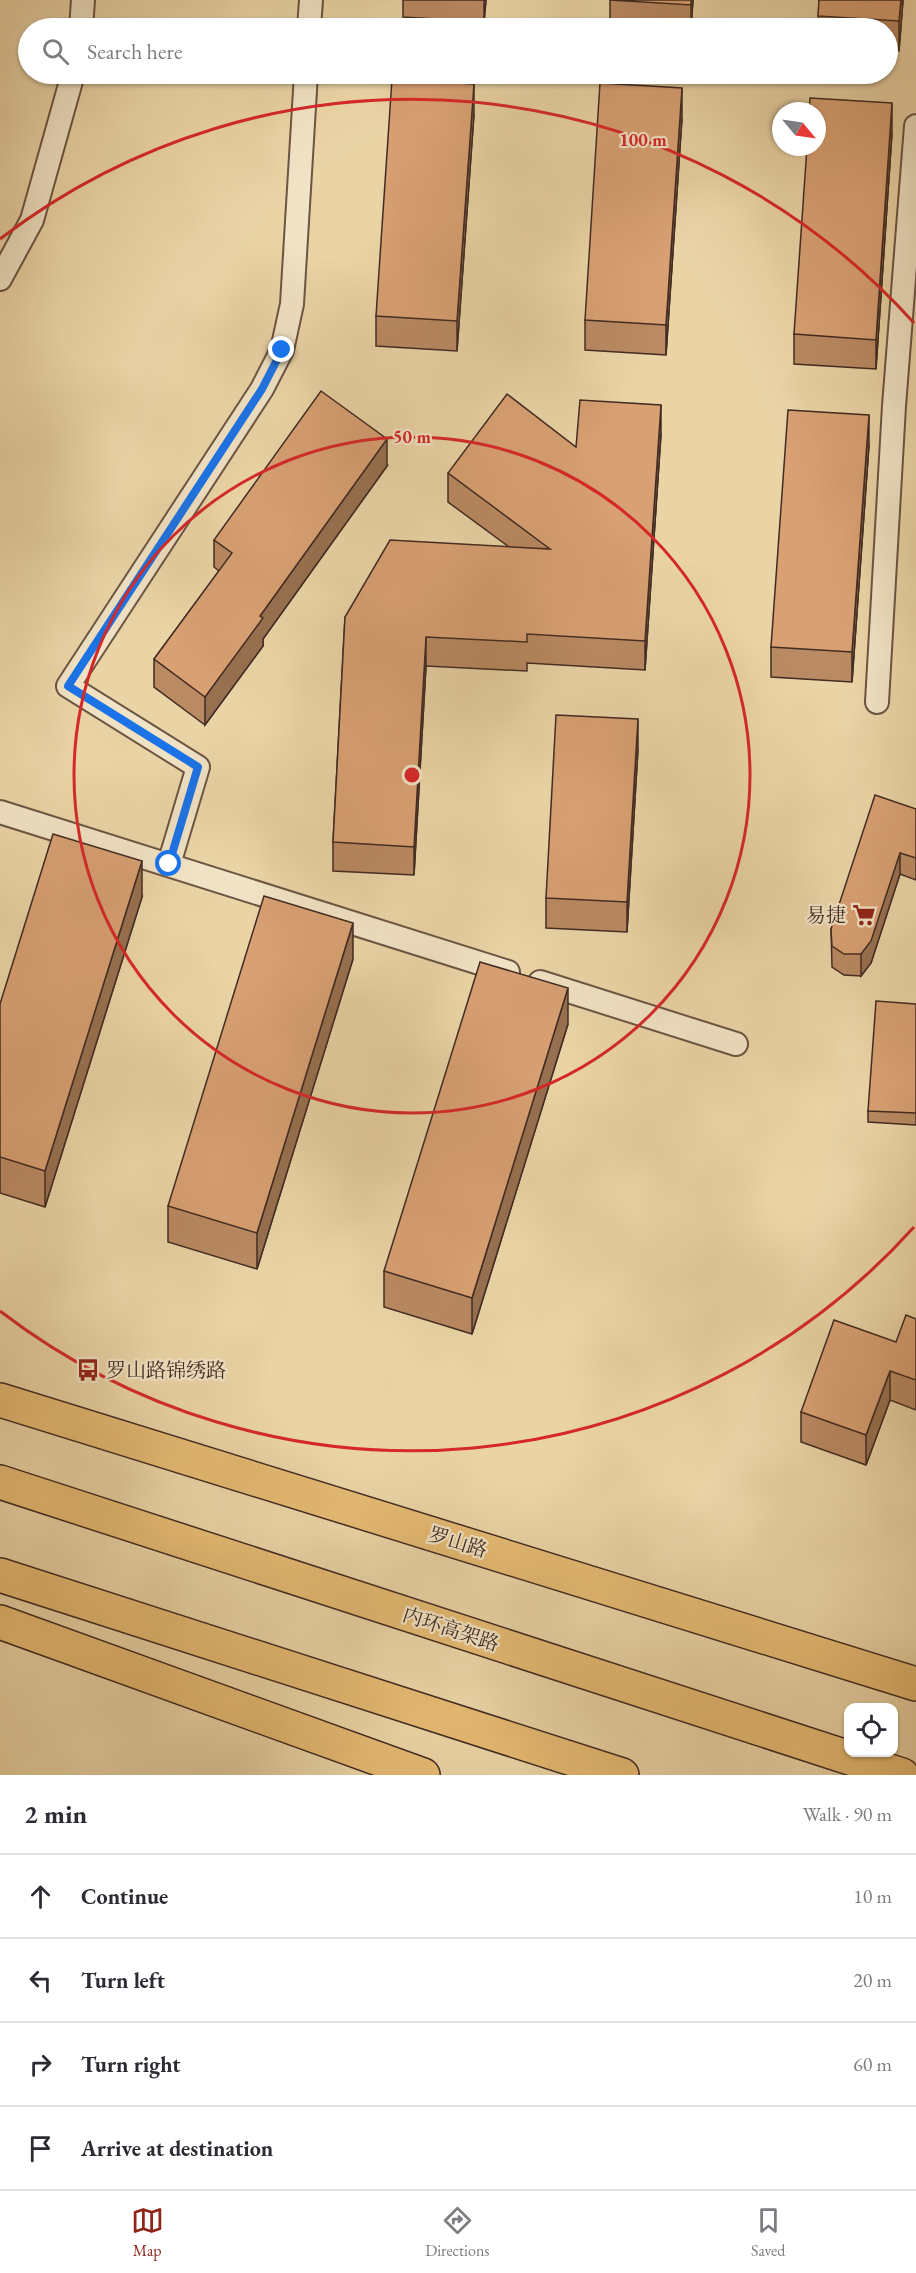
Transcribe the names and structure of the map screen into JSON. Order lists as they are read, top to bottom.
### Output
{
  "streets": {
    "main road": ["罗山路", "内环高架路"]
  },
  "places": {
    "supermarket": ["易捷"],
    "bus stop": ["罗山路锦绣路"]
  },
  "north": "bottom right",
  "page": {
    "search": "Search here",
    "heading": ["2 min", "Walk · 90 m"],
    "list": [
      ["Continue", "10 m"],
      ["Turn left", "20 m"],
      ["Turn right", "60 m"],
      "Arrive at destination"
    ],
    "nav": ["Map", "Directions", "Saved"]
  },
  "rings": ["100 m", "50 m"]
}
